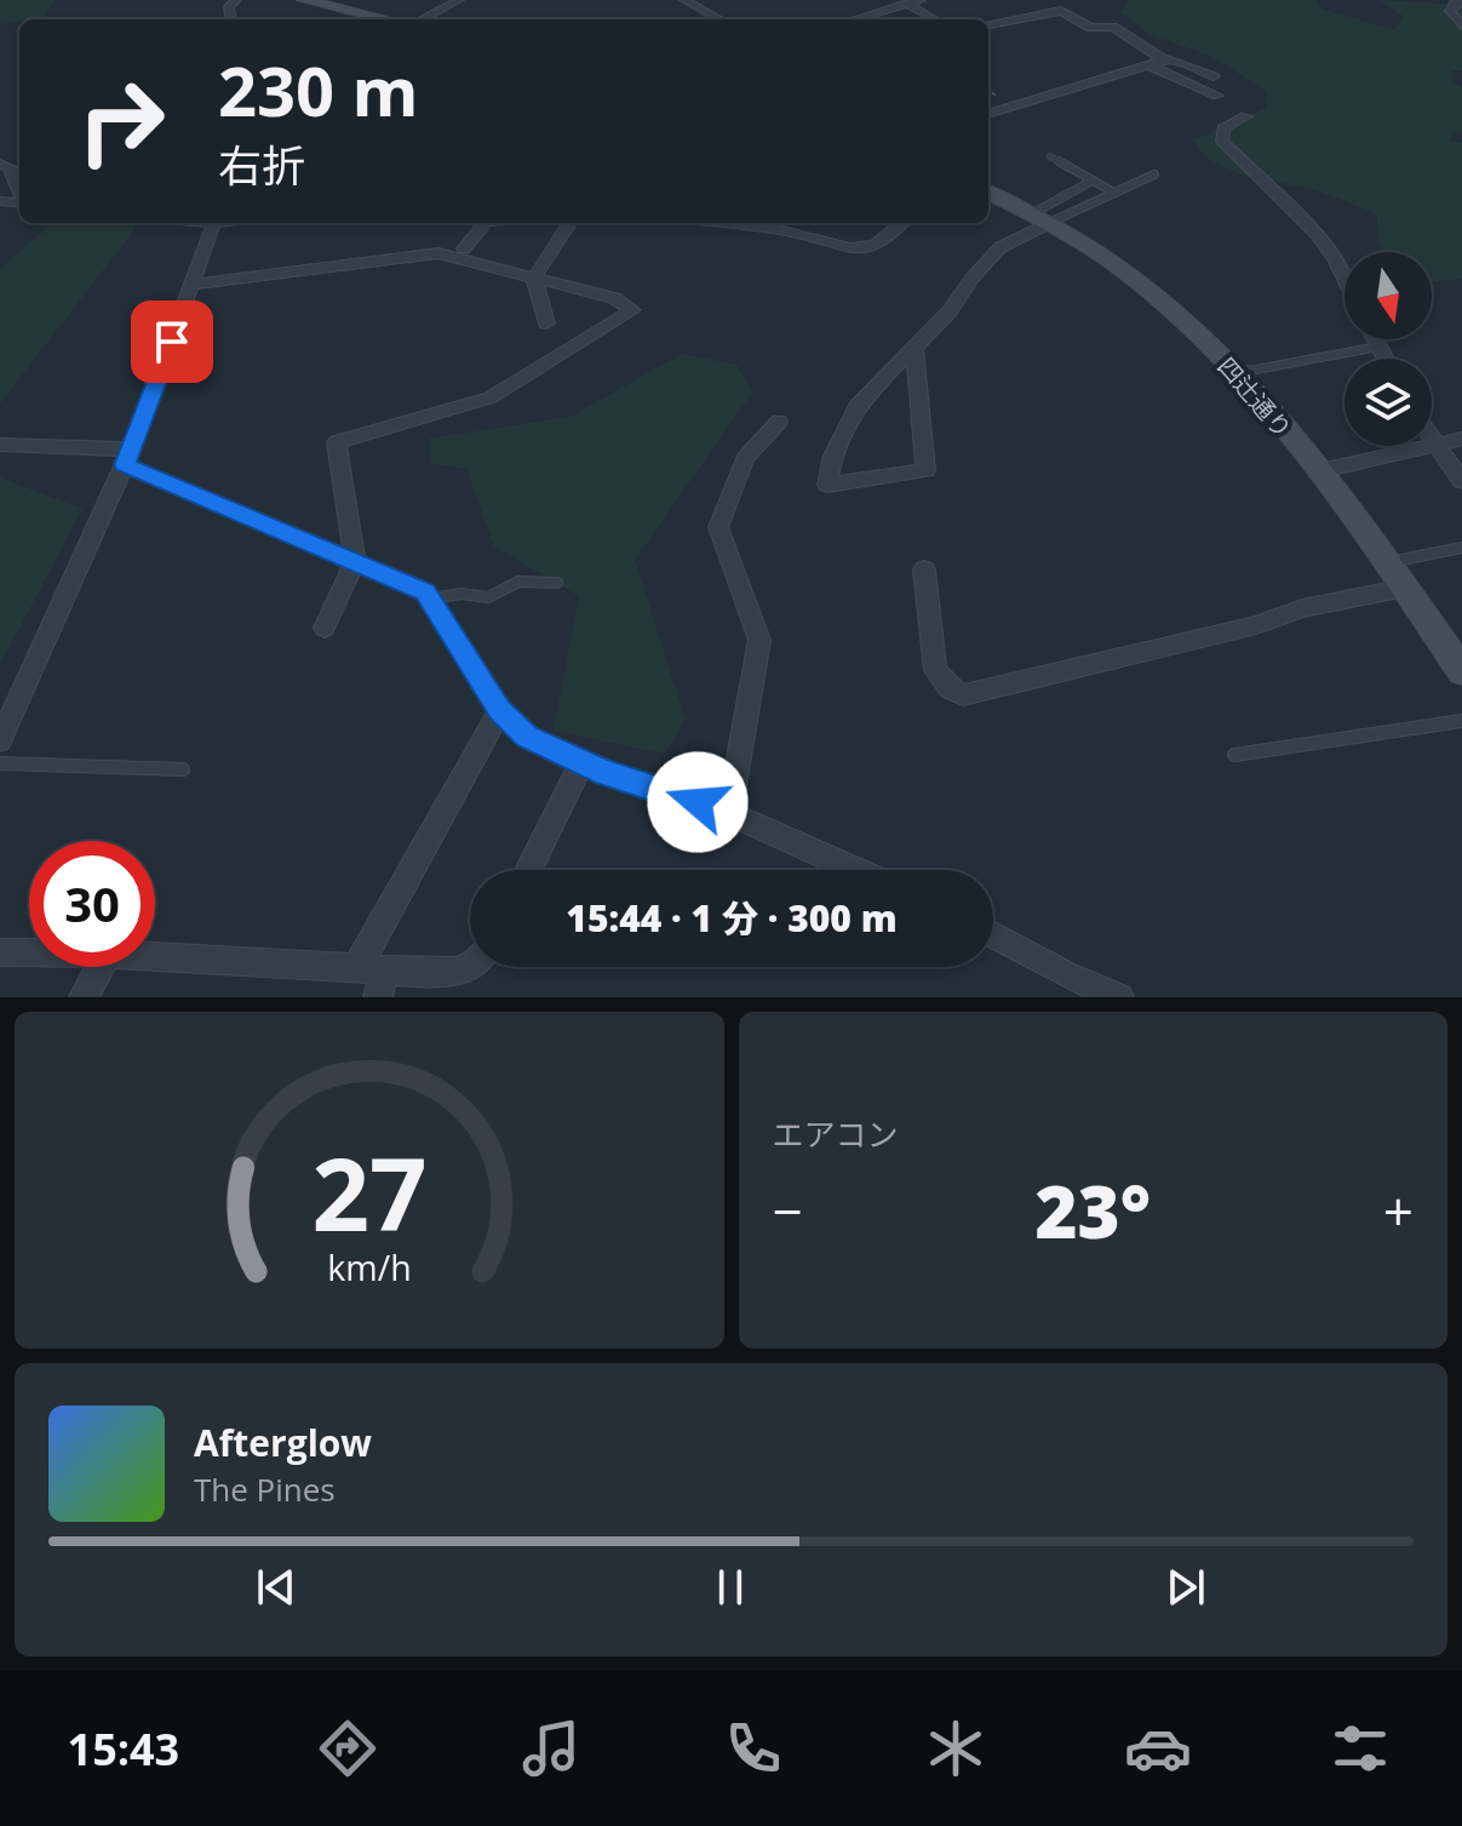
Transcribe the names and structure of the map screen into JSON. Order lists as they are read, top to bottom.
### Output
{
  "streets": {
    "street": ["四辻通り"]
  },
  "north": "bottom",
  "page": {
    "turn": ["230 m", "右折"],
    "limit": "30",
    "trip": "15:44 · 1 分 · 300 m",
    "tile": "エアコン",
    "heat": ["−", "23°", "+"],
    "song": ["Afterglow", "The Pines"],
    "tabs": "15:43",
    "gauge": ["27", "km/h"]
  }
}
